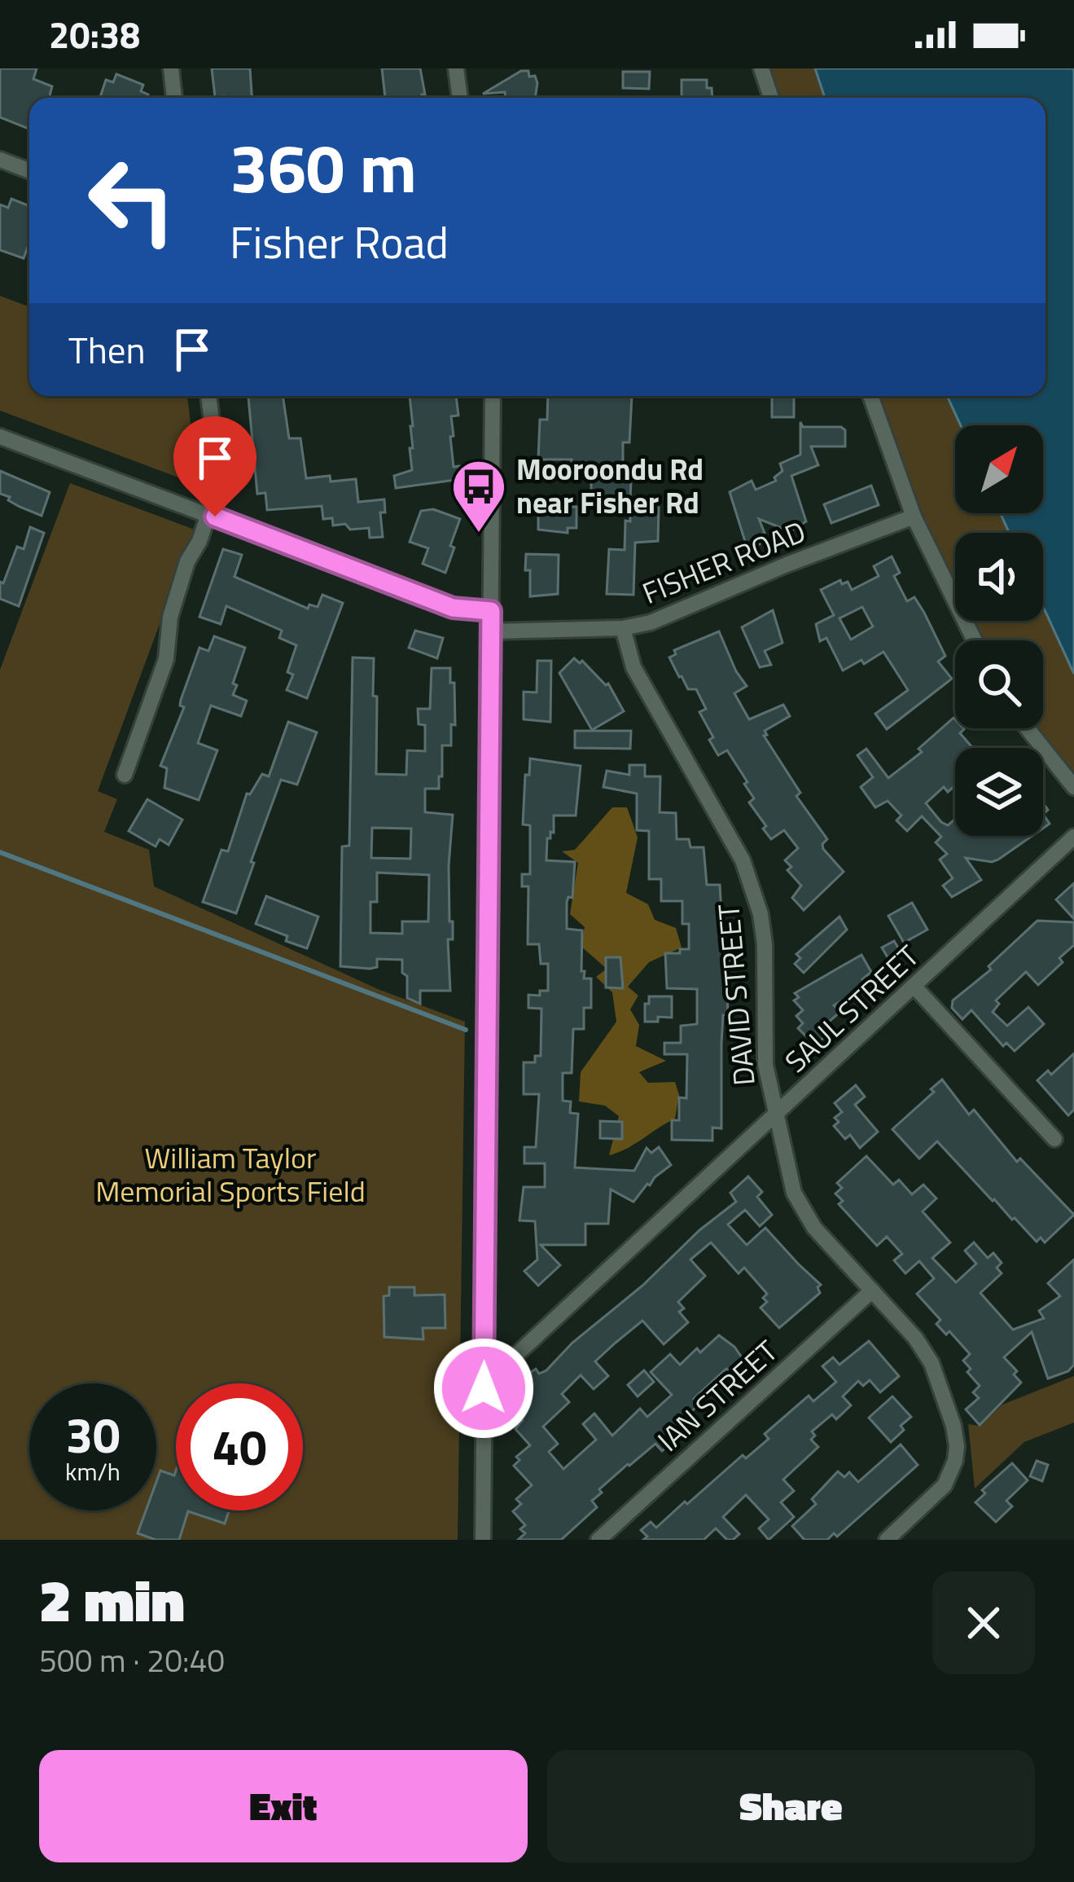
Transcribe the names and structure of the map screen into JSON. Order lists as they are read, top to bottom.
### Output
{
  "streets": {
    "street": [
      "FISHER ROAD",
      "DAVID STREET",
      "SAUL STREET",
      "IAN STREET"
    ]
  },
  "crossings": [
    ["FISHER ROAD", "DAVID STREET"],
    ["DAVID STREET", "SAUL STREET"],
    ["DAVID STREET", "IAN STREET"]
  ],
  "parks": ["William Taylor Memorial Sports Field"],
  "places": {
    "bus stop": ["Mooroondu Rd near Fisher Rd"]
  },
  "north": "top right",
  "page": {
    "status": "20:38",
    "turn": ["360 m", "Fisher Road"],
    "then": "Then",
    "speed": "30 km/h",
    "limit": "40",
    "heading": ["2 min", "500 m · 20:40"],
    "buttons": ["Exit", "Share"]
  }
}
